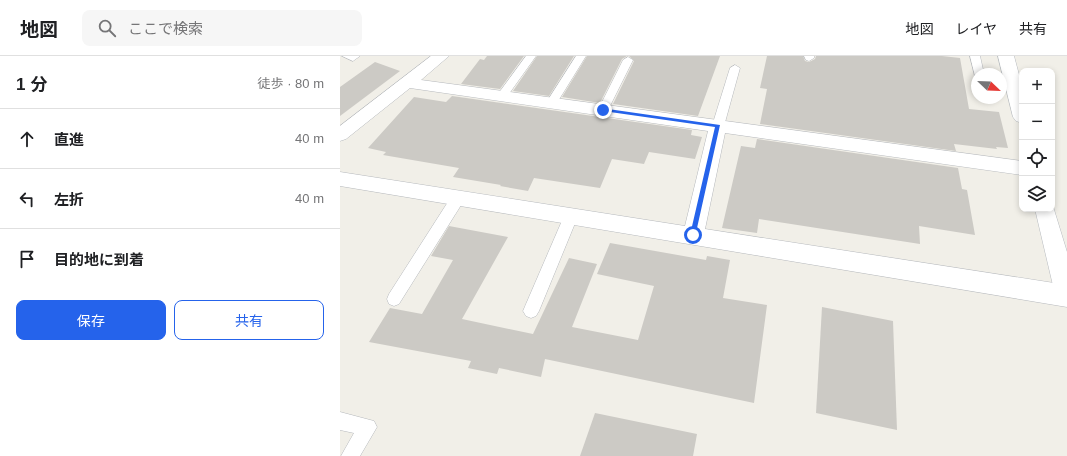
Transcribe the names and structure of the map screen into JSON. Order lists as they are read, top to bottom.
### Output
{
  "north": "bottom right",
  "page": {
    "header": "地図",
    "search": "ここで検索",
    "nav": ["地図", "レイヤ", "共有"],
    "heading": ["1 分", "徒歩 · 80 m"],
    "map_buttons": ["+", "−"],
    "list": [
      ["直進", "40 m"],
      ["左折", "40 m"],
      "目的地に到着"
    ],
    "buttons": ["保存", "共有"]
  }
}
